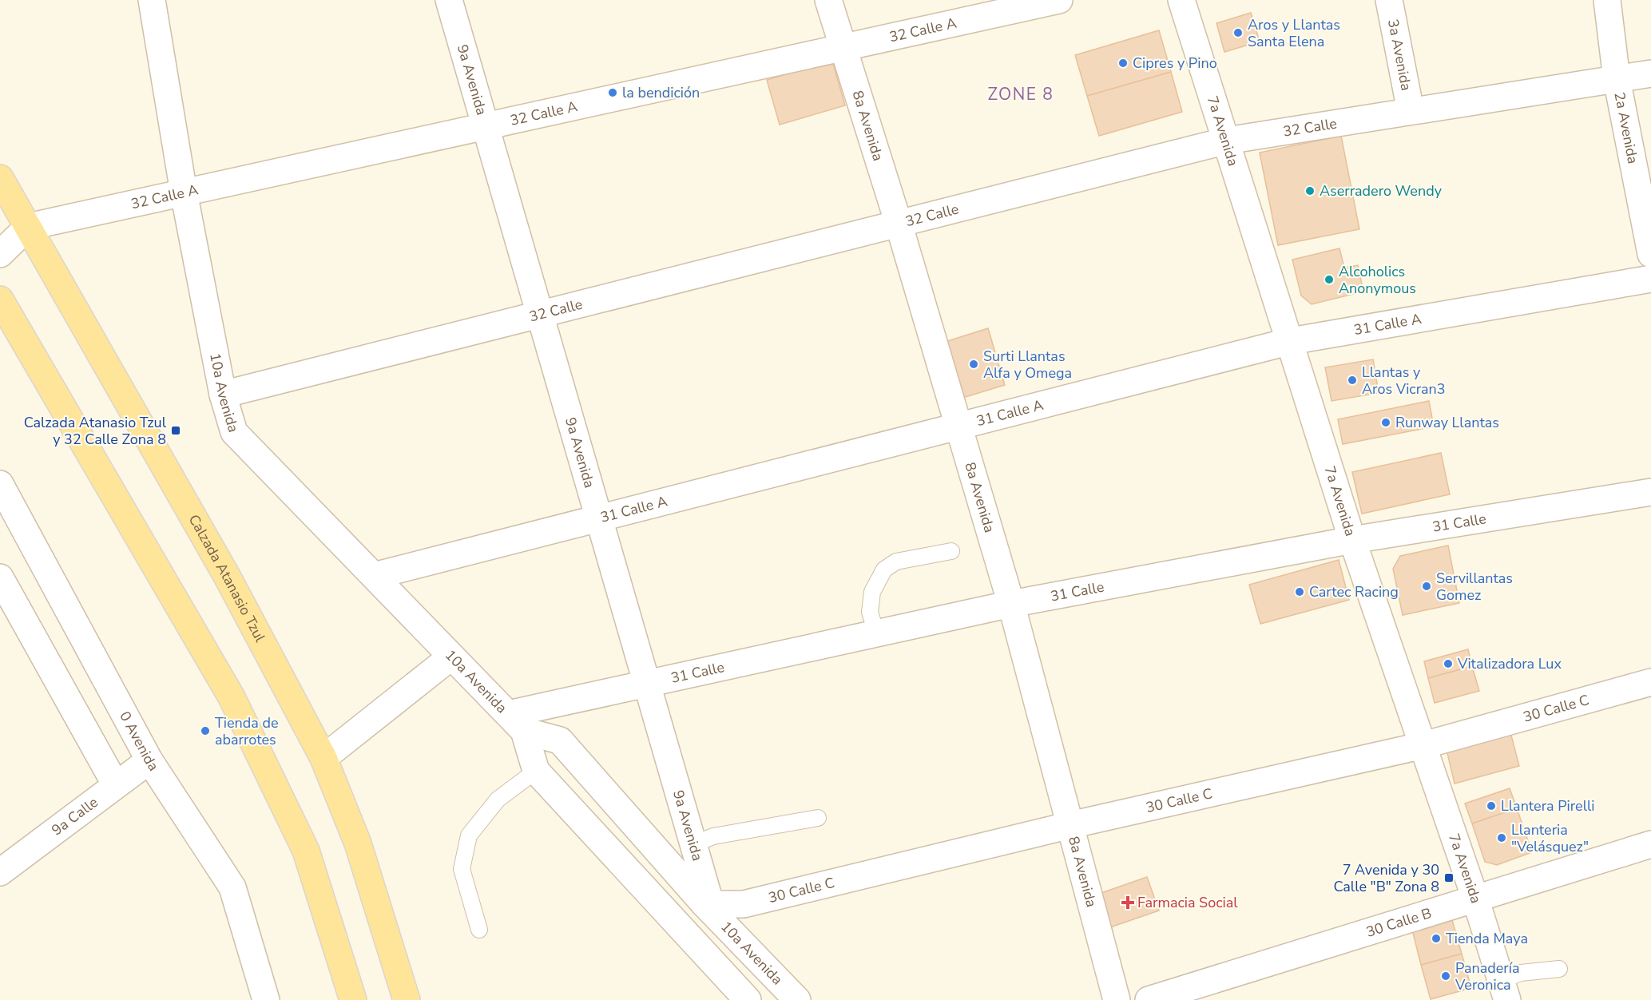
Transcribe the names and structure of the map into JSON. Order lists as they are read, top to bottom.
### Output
{
  "streets": {
    "main road": ["Calzada Atanasio Tzul"],
    "street": [
      "32 Calle A",
      "3a Avenida",
      "9a Avenida",
      "8a Avenida",
      "32 Calle",
      "2a Avenida",
      "7a Avenida",
      "31 Calle A",
      "10a Avenida",
      "31 Calle",
      "30 Calle C",
      "0 Avenida",
      "9a Calle",
      "30 Calle B"
    ]
  },
  "crossings": [
    ["32 Calle A", "9a Avenida"],
    ["32 Calle A", "8a Avenida"],
    ["32 Calle A", "10a Avenida"],
    ["32 Calle A", "Calzada Atanasio Tzul"],
    ["3a Avenida", "32 Calle"],
    ["9a Avenida", "32 Calle"],
    ["9a Avenida", "31 Calle A"],
    ["9a Avenida", "10a Avenida"],
    ["9a Avenida", "31 Calle"],
    ["9a Avenida", "30 Calle C"],
    ["8a Avenida", "32 Calle"],
    ["8a Avenida", "31 Calle A"],
    ["8a Avenida", "31 Calle"],
    ["8a Avenida", "30 Calle C"],
    ["32 Calle", "2a Avenida"],
    ["32 Calle", "7a Avenida"],
    ["32 Calle", "10a Avenida"],
    ["7a Avenida", "31 Calle A"],
    ["7a Avenida", "31 Calle"],
    ["7a Avenida", "30 Calle C"],
    ["7a Avenida", "30 Calle B"],
    ["31 Calle A", "10a Avenida"],
    ["10a Avenida", "31 Calle"],
    ["10a Avenida", "30 Calle C"],
    ["0 Avenida", "9a Calle"]
  ],
  "districts": ["ZONE 8"],
  "places": {
    "other": [
      "Aros y Llantas Santa Elena",
      "Cipres y Pino",
      "la bendición",
      "Aserradero Wendy",
      "Alcoholics Anonymous",
      "Surti Llantas Alfa y Omega",
      "Llantas y Aros Vicran3",
      "Runway Llantas",
      "Servillantas Gomez",
      "Cartec Racing",
      "Vitalizadora Lux",
      "Tienda de abarrotes",
      "Llantera Pirelli",
      "Llanteria \"Velásquez\"",
      "Tienda Maya",
      "Panadería Veronica"
    ],
    "transit": ["Calzada Atanasio Tzul y 32 Calle Zona 8", "7 Avenida y 30 Calle \"B\" Zona 8"],
    "health": ["Farmacia Social"]
  }
}
